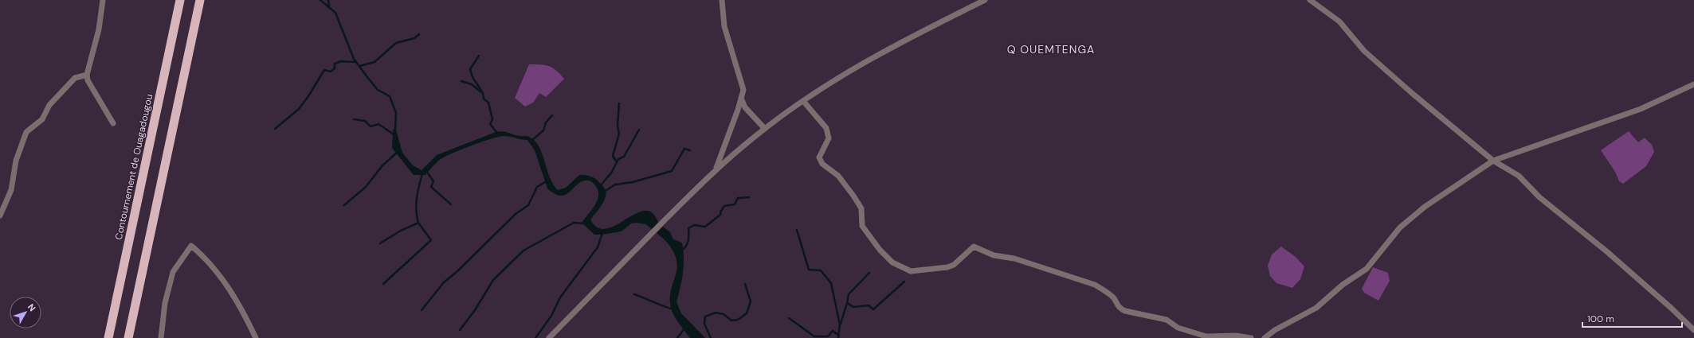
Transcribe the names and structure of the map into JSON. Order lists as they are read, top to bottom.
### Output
{
  "streets": {
    "highway": ["Contournement de Ouagadougou"]
  },
  "districts": ["Q OUEMTENGA"],
  "scale_bar": "100 m",
  "north": "top right"
}
